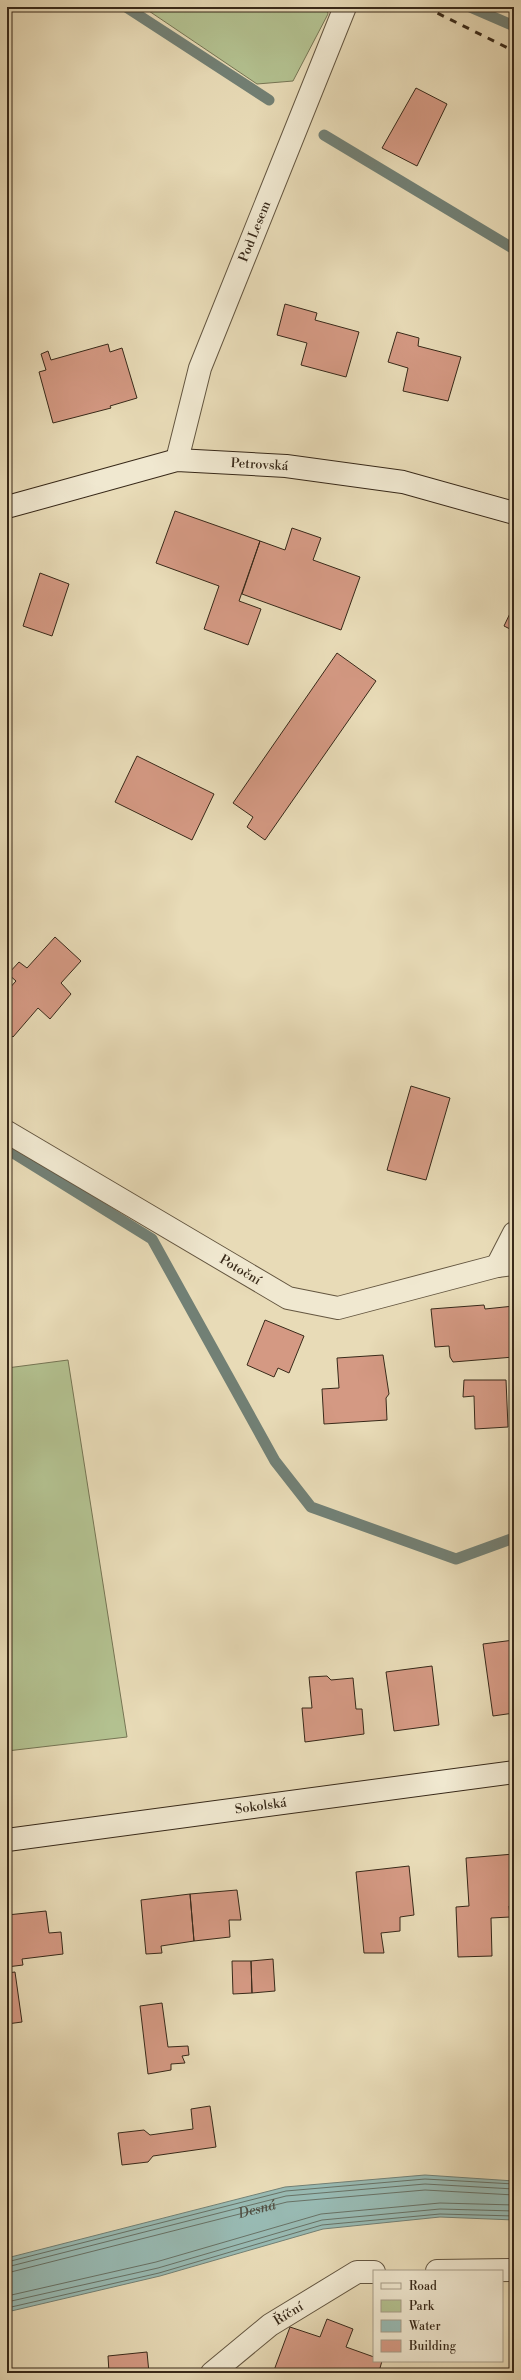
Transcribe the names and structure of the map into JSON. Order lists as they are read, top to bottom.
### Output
{
  "streets": {
    "street": [
      "Pod Lesem",
      "Petrovská",
      "Potoční",
      "Sokolská",
      "Říční"
    ]
  },
  "crossings": [
    ["Pod Lesem", "Petrovská"]
  ],
  "water": ["Desná"],
  "legend": [
    "Road",
    "Park",
    "Water",
    "Building"
  ]
}
